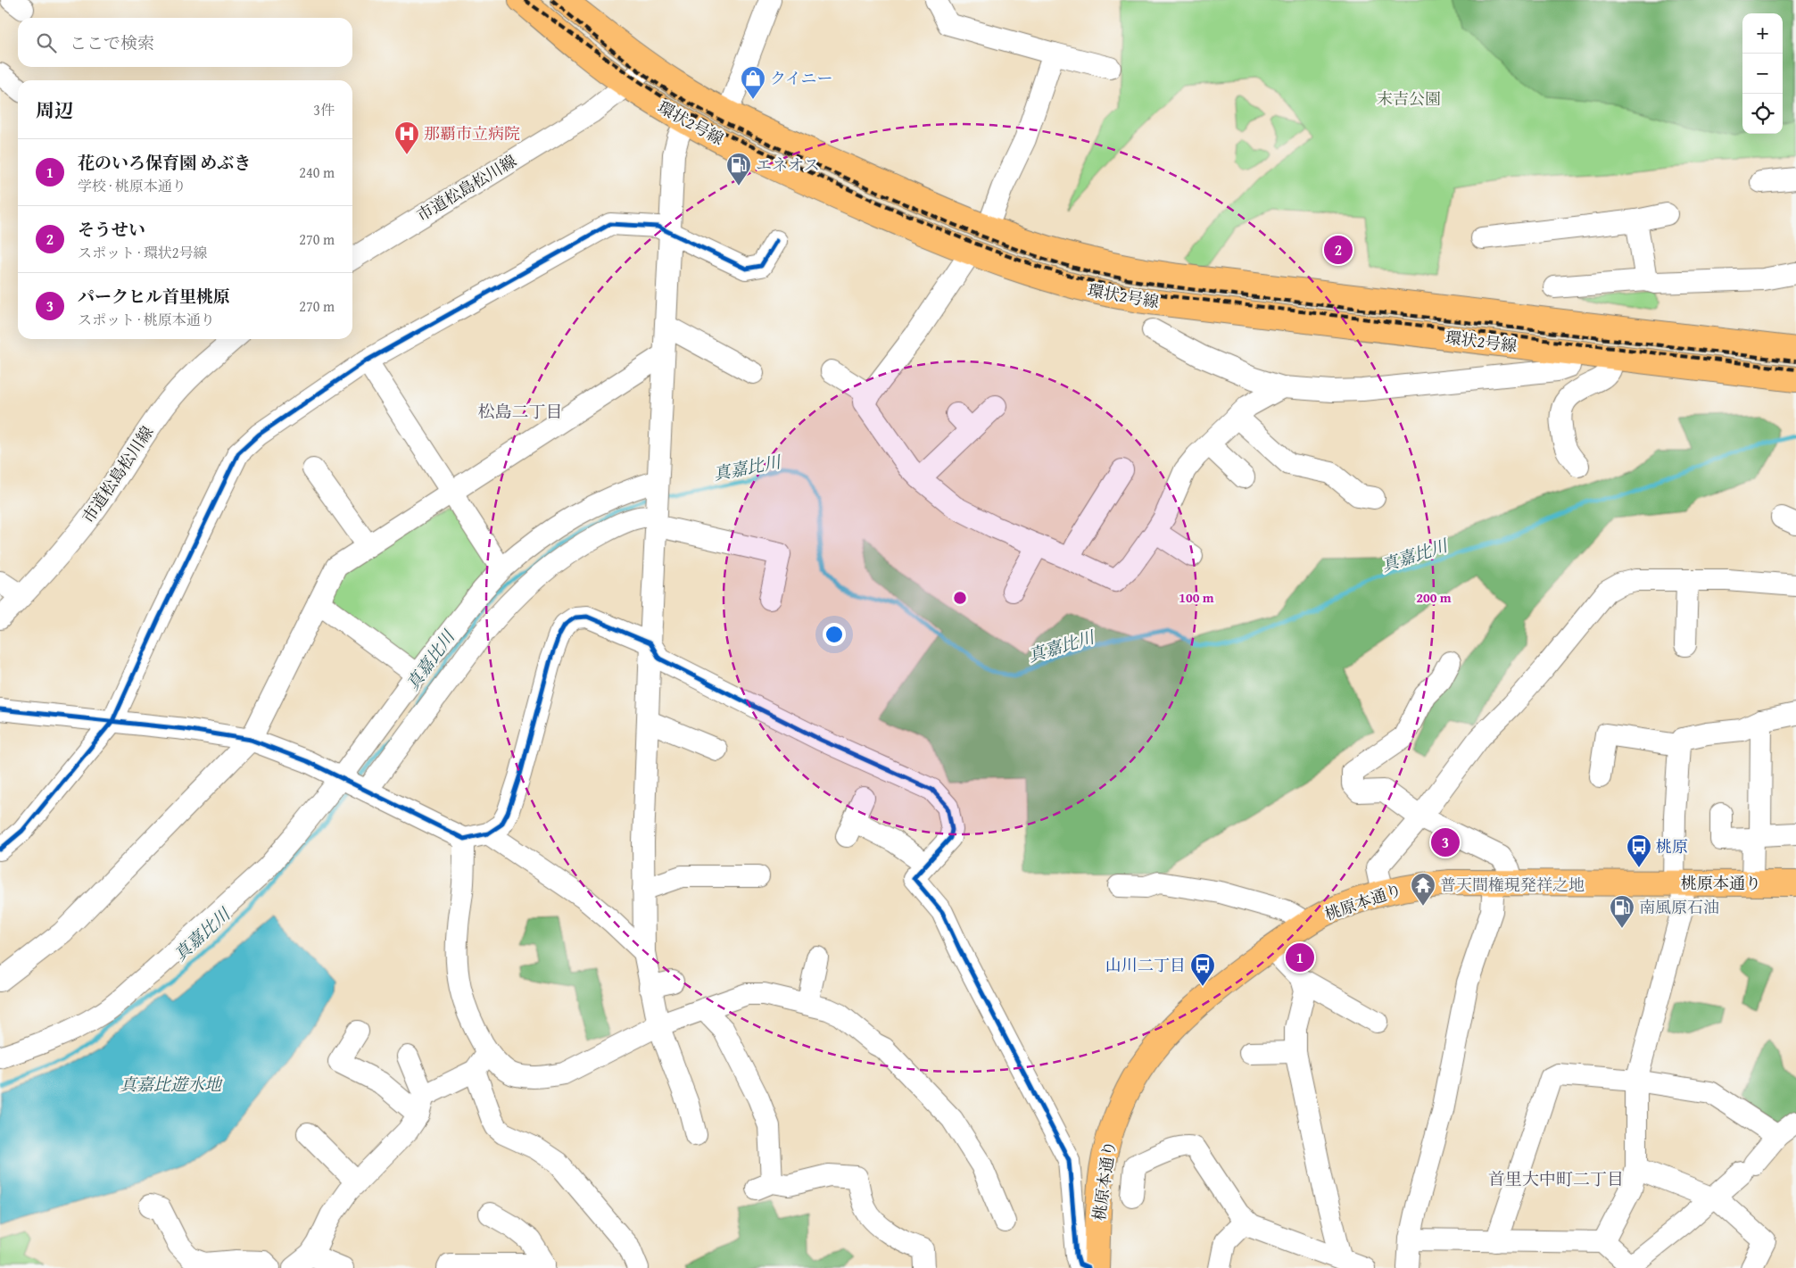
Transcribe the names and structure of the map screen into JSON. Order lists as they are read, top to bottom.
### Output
{
  "streets": {
    "main road": ["環状2号線", "桃原本通り"],
    "street": ["市道松島松川線"]
  },
  "crossings": [
    ["環状2号線", "市道松島松川線"]
  ],
  "districts": ["松島二丁目", "首里大中町二丁目"],
  "water": ["真嘉比川", "真嘉比遊水地"],
  "parks": ["末吉公園"],
  "places": {
    "shop": ["クイニー"],
    "hospital": ["那覇市立病院"],
    "fuel station": ["エネオス", "南風原石油"],
    "bus stop": ["桃原", "山川二丁目"],
    "temple": ["普天間権現発祥之地"]
  },
  "page": {
    "map_buttons": ["+", "−"],
    "search": "ここで検索",
    "heading": ["周辺", "3件"],
    "list": [
      {
        "mark": "1",
        "name": "花のいろ保育園 めぶき",
        "note": "学校 · 桃原本通り",
        "value": "240 m"
      },
      {
        "mark": "2",
        "name": "そうせい",
        "note": "スポット · 環状2号線",
        "value": "270 m"
      },
      {
        "mark": "3",
        "name": "パークヒル首里桃原",
        "note": "スポット · 桃原本通り",
        "value": "270 m"
      }
    ],
    "pins": ["2", "3", "1"]
  },
  "rings": ["100 m", "200 m"]
}
